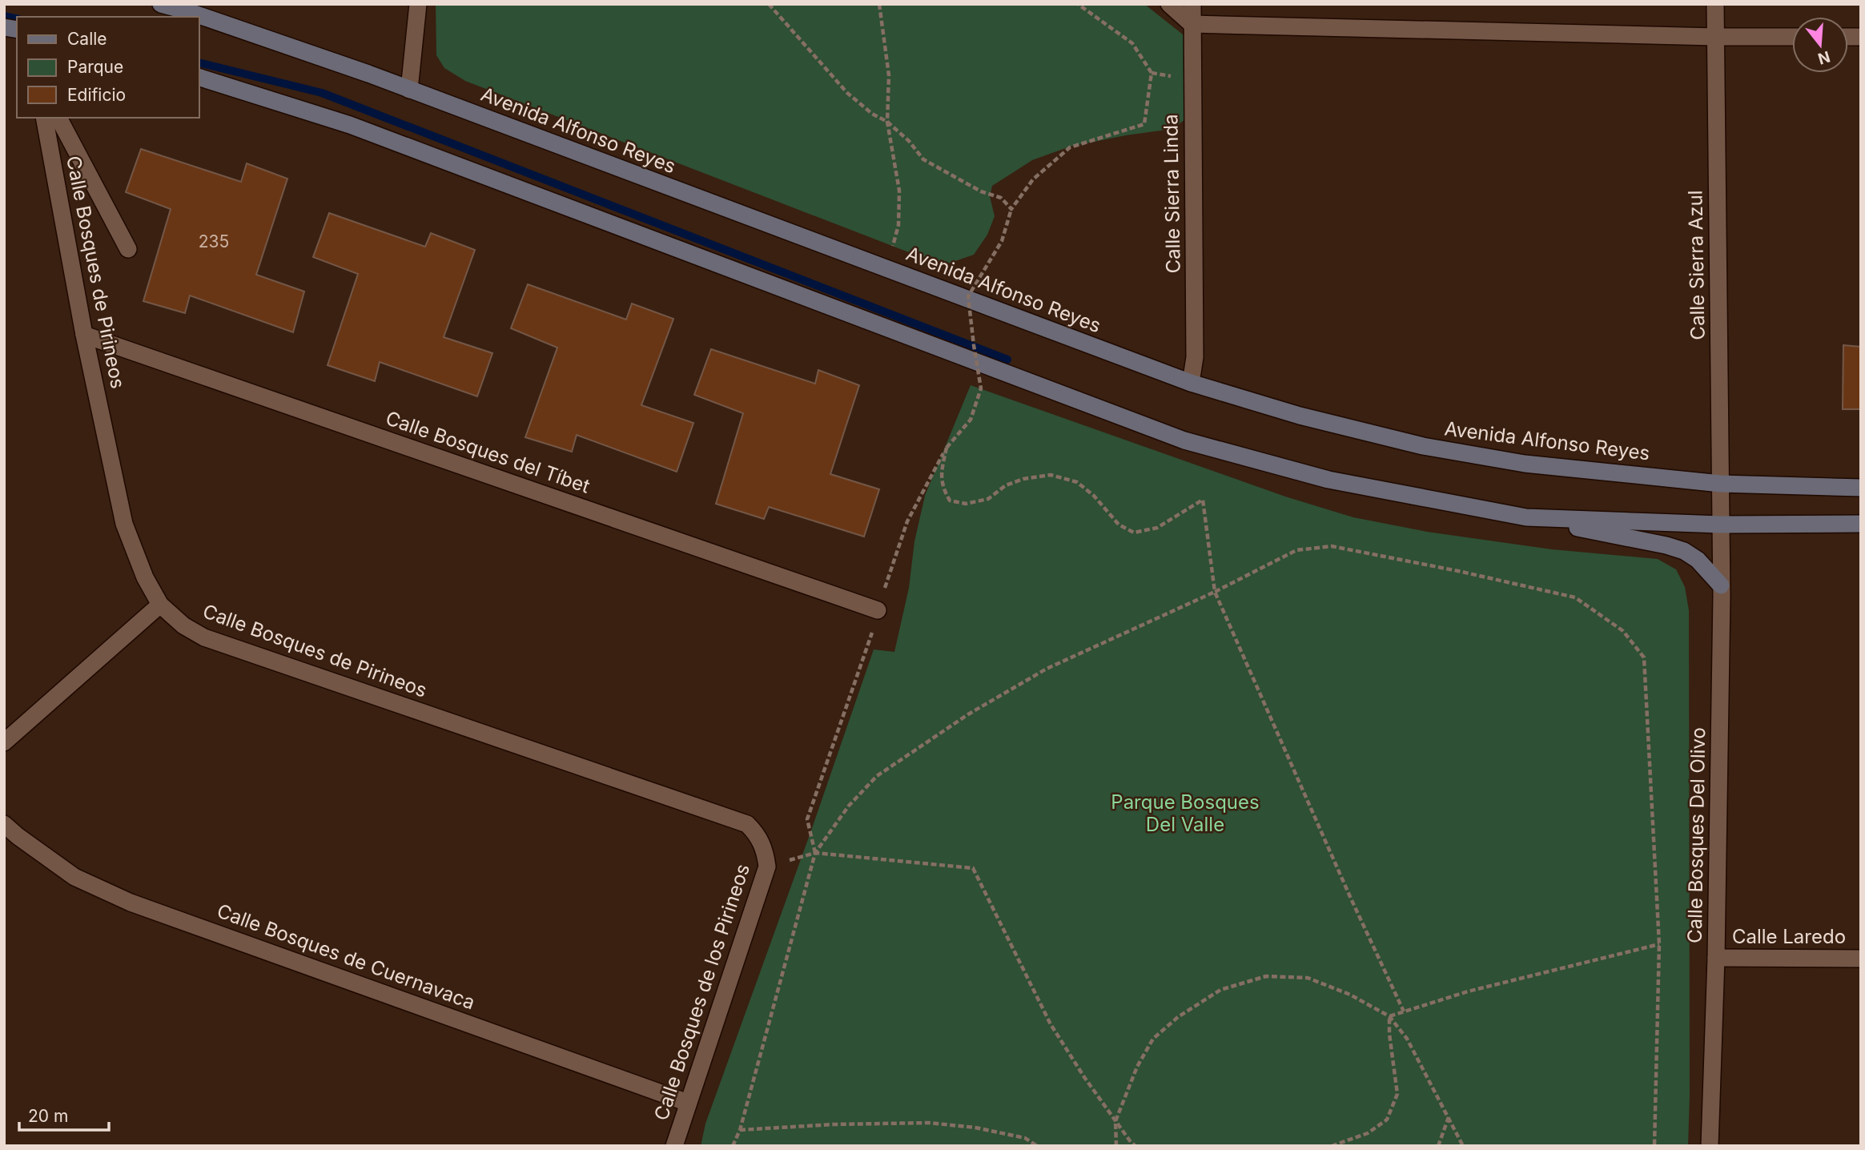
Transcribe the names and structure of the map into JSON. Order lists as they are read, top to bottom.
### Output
{
  "streets": {
    "main road": ["Avenida Alfonso Reyes"],
    "street": [
      "Calle Sierra Linda",
      "Calle Sierra Azul",
      "Calle Bosques de Pirineos",
      "Calle Bosques del Tíbet",
      "Calle Bosques Del Olivo",
      "Calle Laredo",
      "Calle Bosques de Cuernavaca",
      "Calle Bosques de los Pirineos"
    ]
  },
  "crossings": [
    ["Avenida Alfonso Reyes", "Calle Sierra Linda"],
    ["Avenida Alfonso Reyes", "Calle Sierra Azul"],
    ["Calle Sierra Azul", "Calle Bosques Del Olivo"],
    ["Calle Bosques de Pirineos", "Calle Bosques del Tíbet"],
    ["Calle Bosques de Pirineos", "Calle Bosques de los Pirineos"],
    ["Calle Bosques Del Olivo", "Calle Laredo"],
    ["Calle Bosques de Cuernavaca", "Calle Bosques de los Pirineos"]
  ],
  "parks": ["Parque Bosques Del Valle"],
  "house_numbers": ["235"],
  "legend": ["Calle", "Parque", "Edificio"],
  "scale_bar": "20 m",
  "north": "bottom"
}
